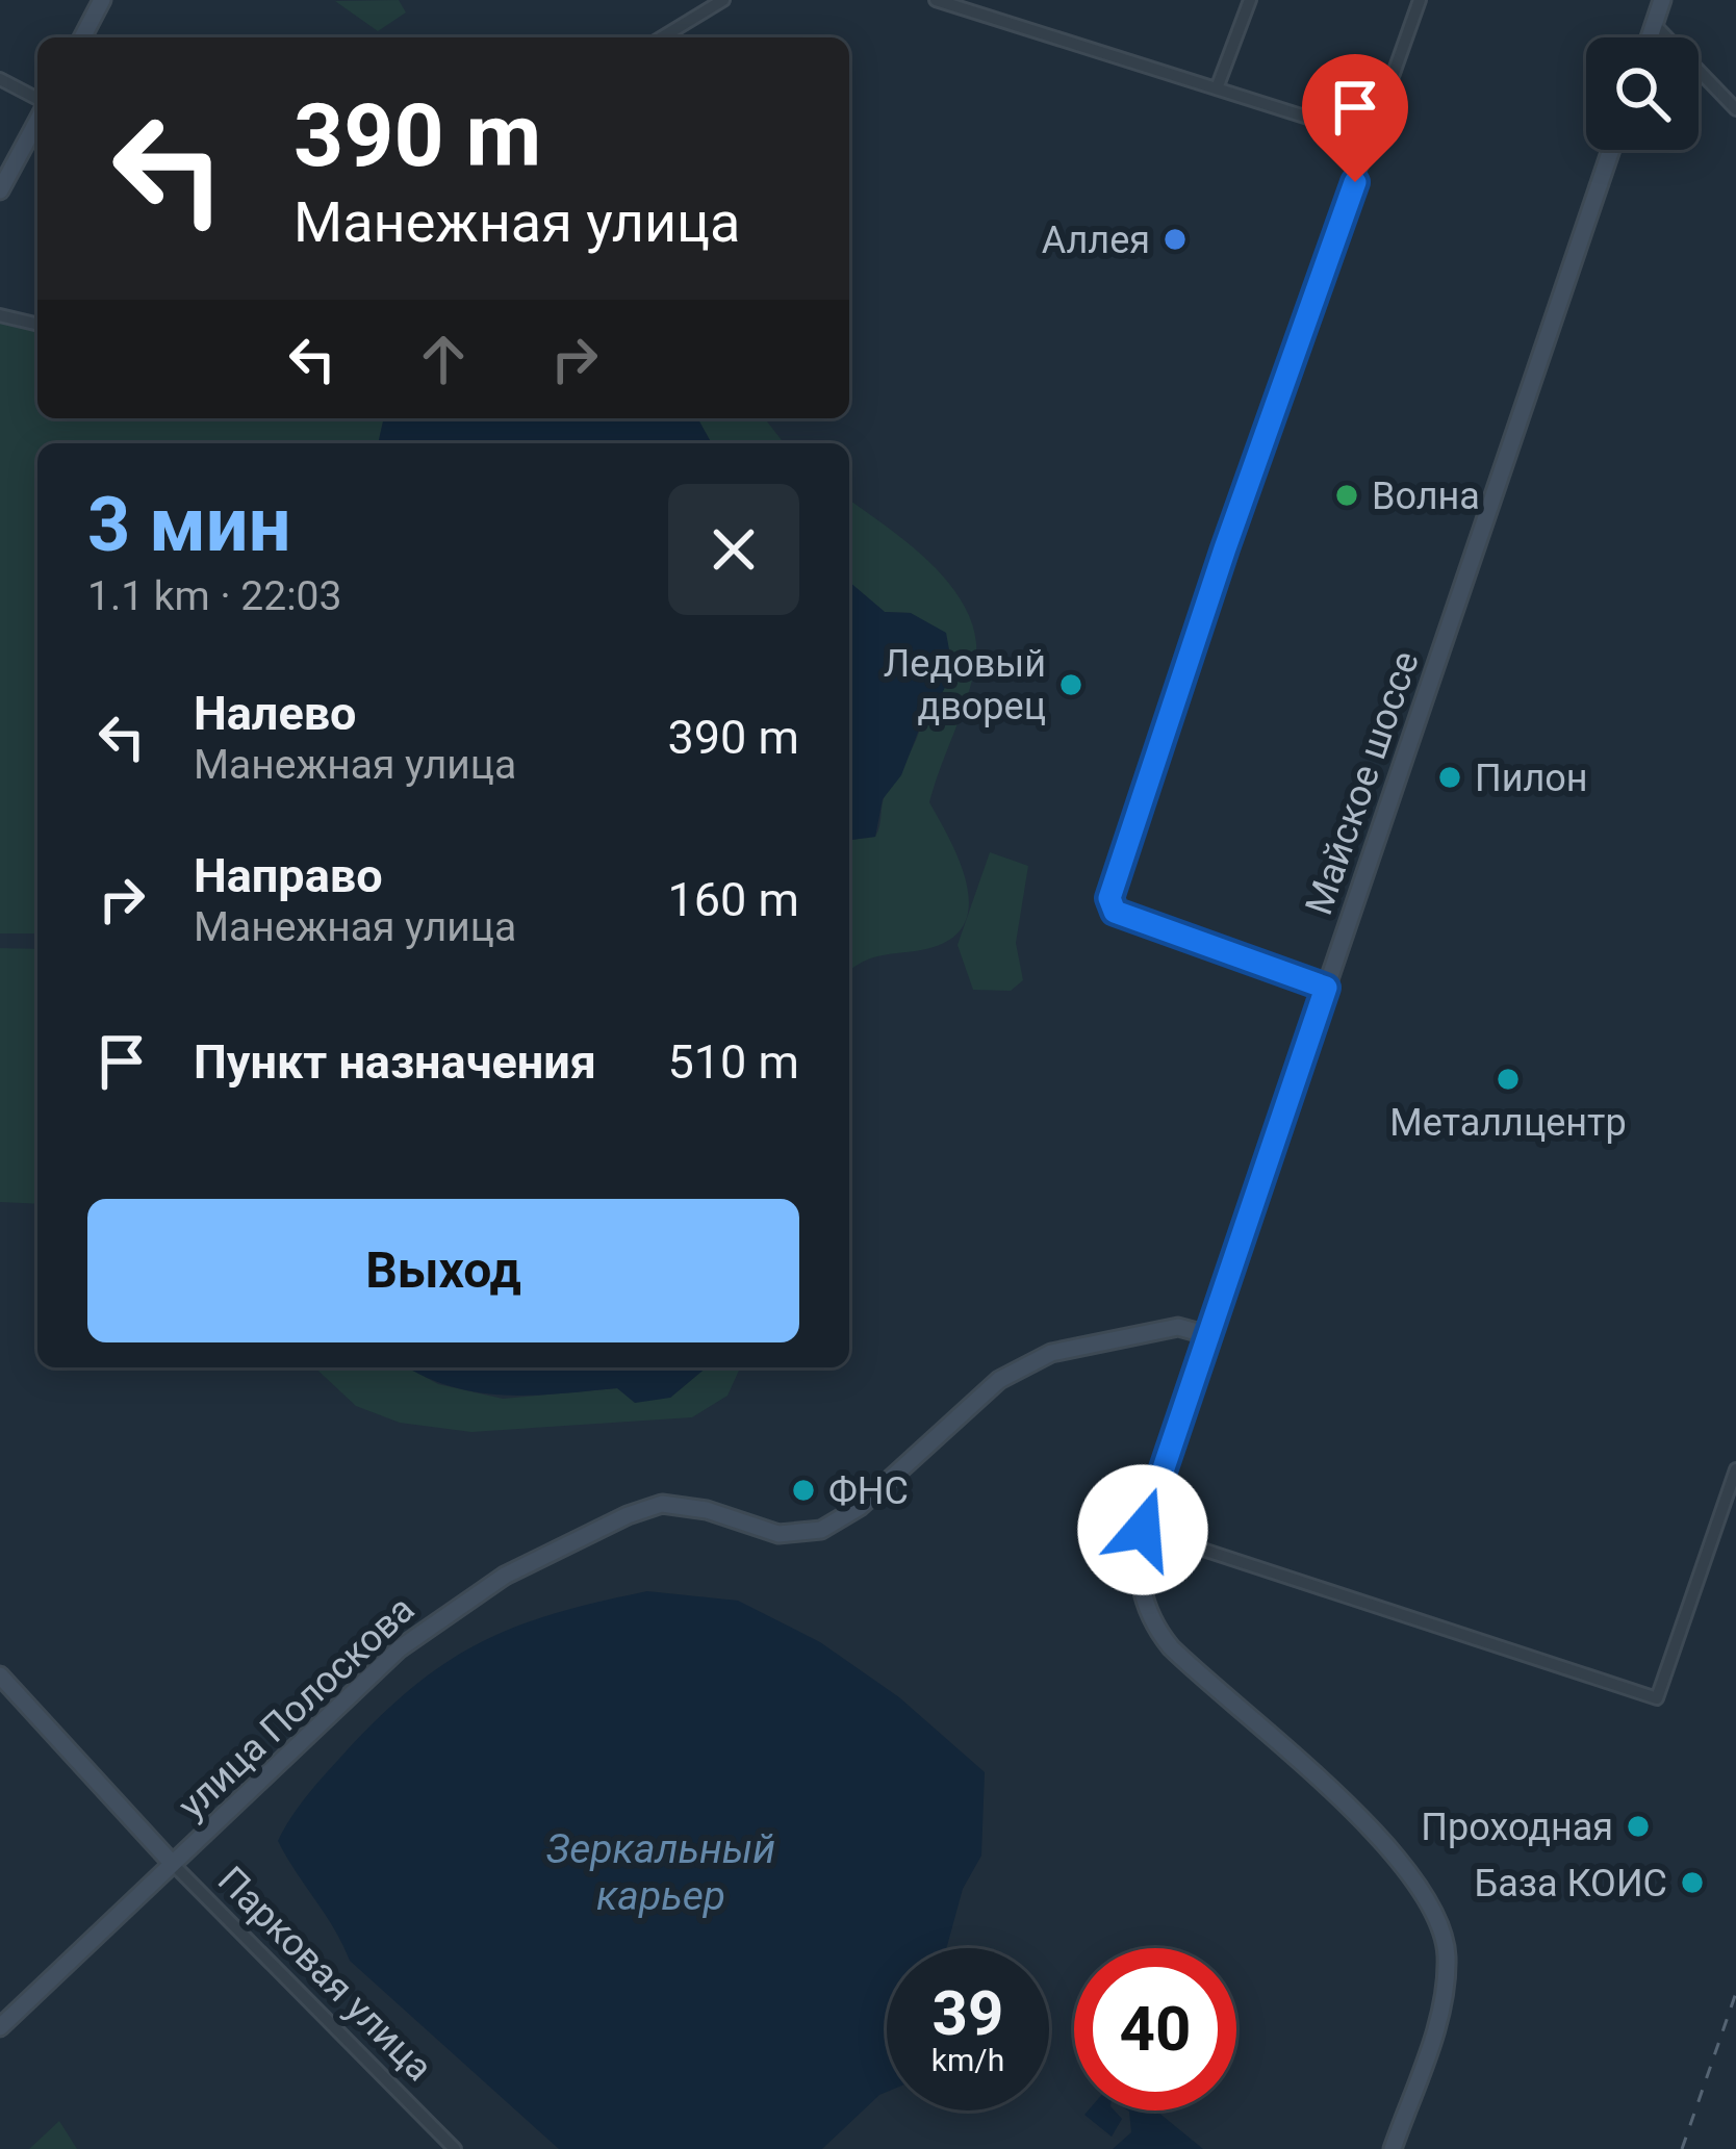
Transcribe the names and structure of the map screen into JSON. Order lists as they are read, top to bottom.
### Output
{
  "streets": {
    "street": ["Майское шоссе", "улица Полоскова", "Парковая улица"]
  },
  "crossings": [
    ["Майское шоссе", "улица Полоскова"],
    ["улица Полоскова", "Парковая улица"]
  ],
  "water": ["Зеркальный карьер"],
  "places": [
    "Аллея",
    "Волна",
    "Ледовый дворец",
    "Пилон",
    "Металлцентр",
    "ФНС",
    "Проходная",
    "База КОИС"
  ],
  "page": {
    "turn": ["390 m", "Манежная улица"],
    "heading": ["3 мин", "1.1 km · 22:03"],
    "list": [
      {
        "name": "Налево",
        "note": "Манежная улица",
        "value": "390 m"
      },
      {
        "name": "Направо",
        "note": "Манежная улица",
        "value": "160 m"
      },
      {
        "name": "Пункт назначения",
        "value": "510 m"
      }
    ],
    "buttons": "Выход",
    "speed": "39 km/h",
    "limit": "40"
  }
}
